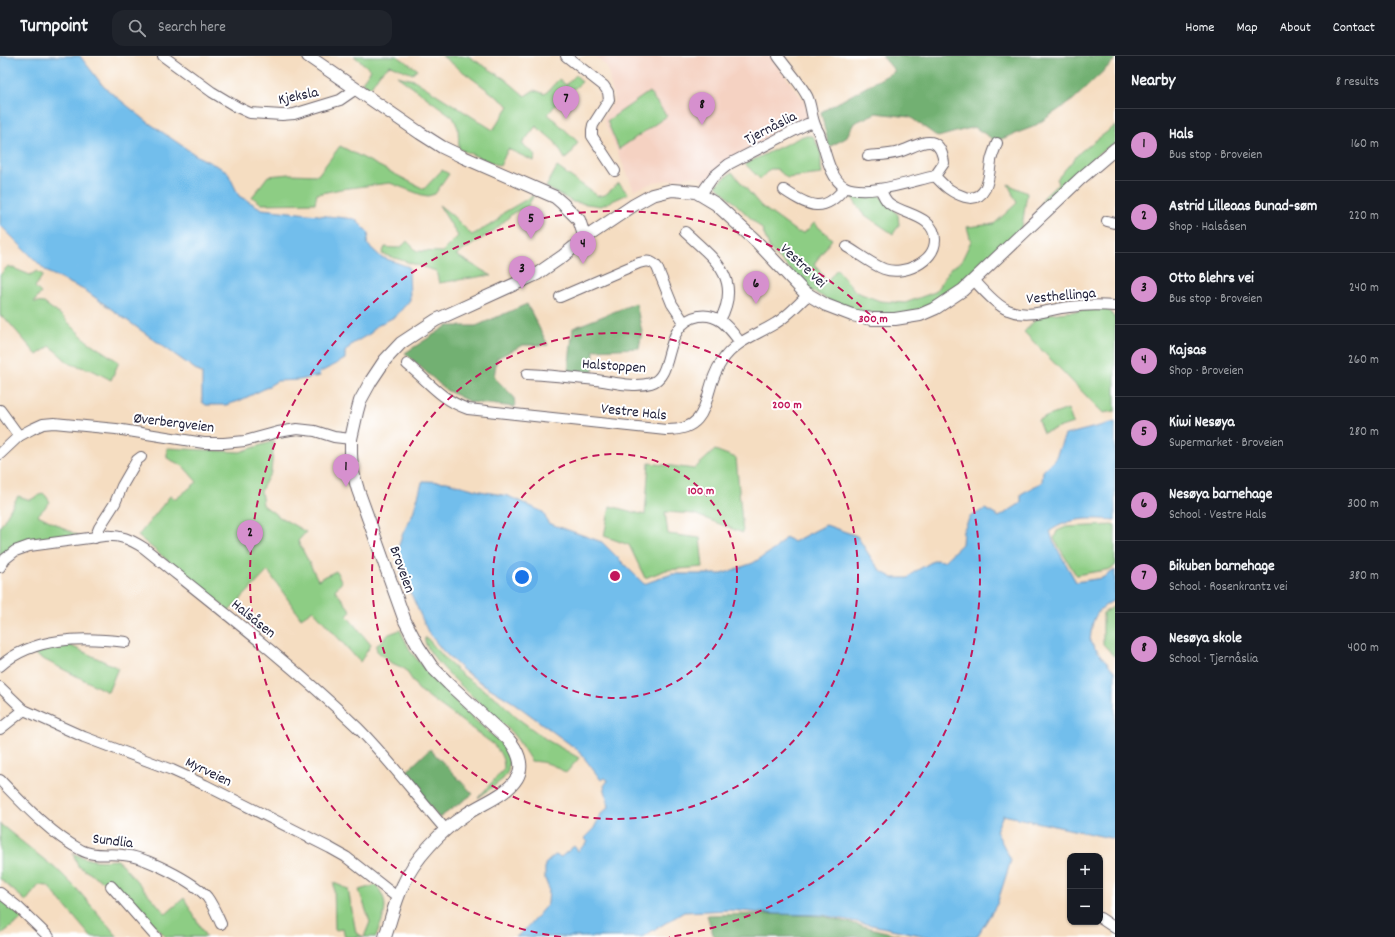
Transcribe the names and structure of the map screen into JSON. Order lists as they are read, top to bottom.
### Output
{
  "streets": {
    "street": [
      "Kjeksla",
      "Tjernåslia",
      "Vestre vei",
      "Vesthellinga",
      "Halstoppen",
      "Vestre Hals",
      "Øverbergveien",
      "Broveien",
      "Halsåsen",
      "Myrveien",
      "Sundlia"
    ]
  },
  "crossings": [
    ["Tjernåslia", "Vestre vei"],
    ["Vestre vei", "Vesthellinga"],
    ["Vestre vei", "Vestre Hals"],
    ["Vestre vei", "Broveien"],
    ["Øverbergveien", "Broveien"],
    ["Broveien", "Halsåsen"],
    ["Broveien", "Myrveien"]
  ],
  "page": {
    "header": "Turnpoint",
    "search": "Search here",
    "nav": [
      "Home",
      "Map",
      "About",
      "Contact"
    ],
    "heading": ["Nearby", "8 results"],
    "pins": [
      "7",
      "8",
      "5",
      "4",
      "3",
      "6",
      "1",
      "2"
    ],
    "list": [
      {
        "mark": "1",
        "name": "Hals",
        "note": "Bus stop · Broveien",
        "value": "160 m"
      },
      {
        "mark": "2",
        "name": "Astrid Lilleaas Bunad-søm",
        "note": "Shop · Halsåsen",
        "value": "220 m"
      },
      {
        "mark": "3",
        "name": "Otto Blehrs vei",
        "note": "Bus stop · Broveien",
        "value": "240 m"
      },
      {
        "mark": "4",
        "name": "Kajsas",
        "note": "Shop · Broveien",
        "value": "260 m"
      },
      {
        "mark": "5",
        "name": "Kiwi Nesøya",
        "note": "Supermarket · Broveien",
        "value": "280 m"
      },
      {
        "mark": "6",
        "name": "Nesøya barnehage",
        "note": "School · Vestre Hals",
        "value": "300 m"
      },
      {
        "mark": "7",
        "name": "Bikuben barnehage",
        "note": "School · Rosenkrantz vei",
        "value": "380 m"
      },
      {
        "mark": "8",
        "name": "Nesøya skole",
        "note": "School · Tjernåslia",
        "value": "400 m"
      }
    ],
    "map_buttons": ["+", "−"]
  },
  "rings": ["300 m", "200 m", "100 m"]
}
